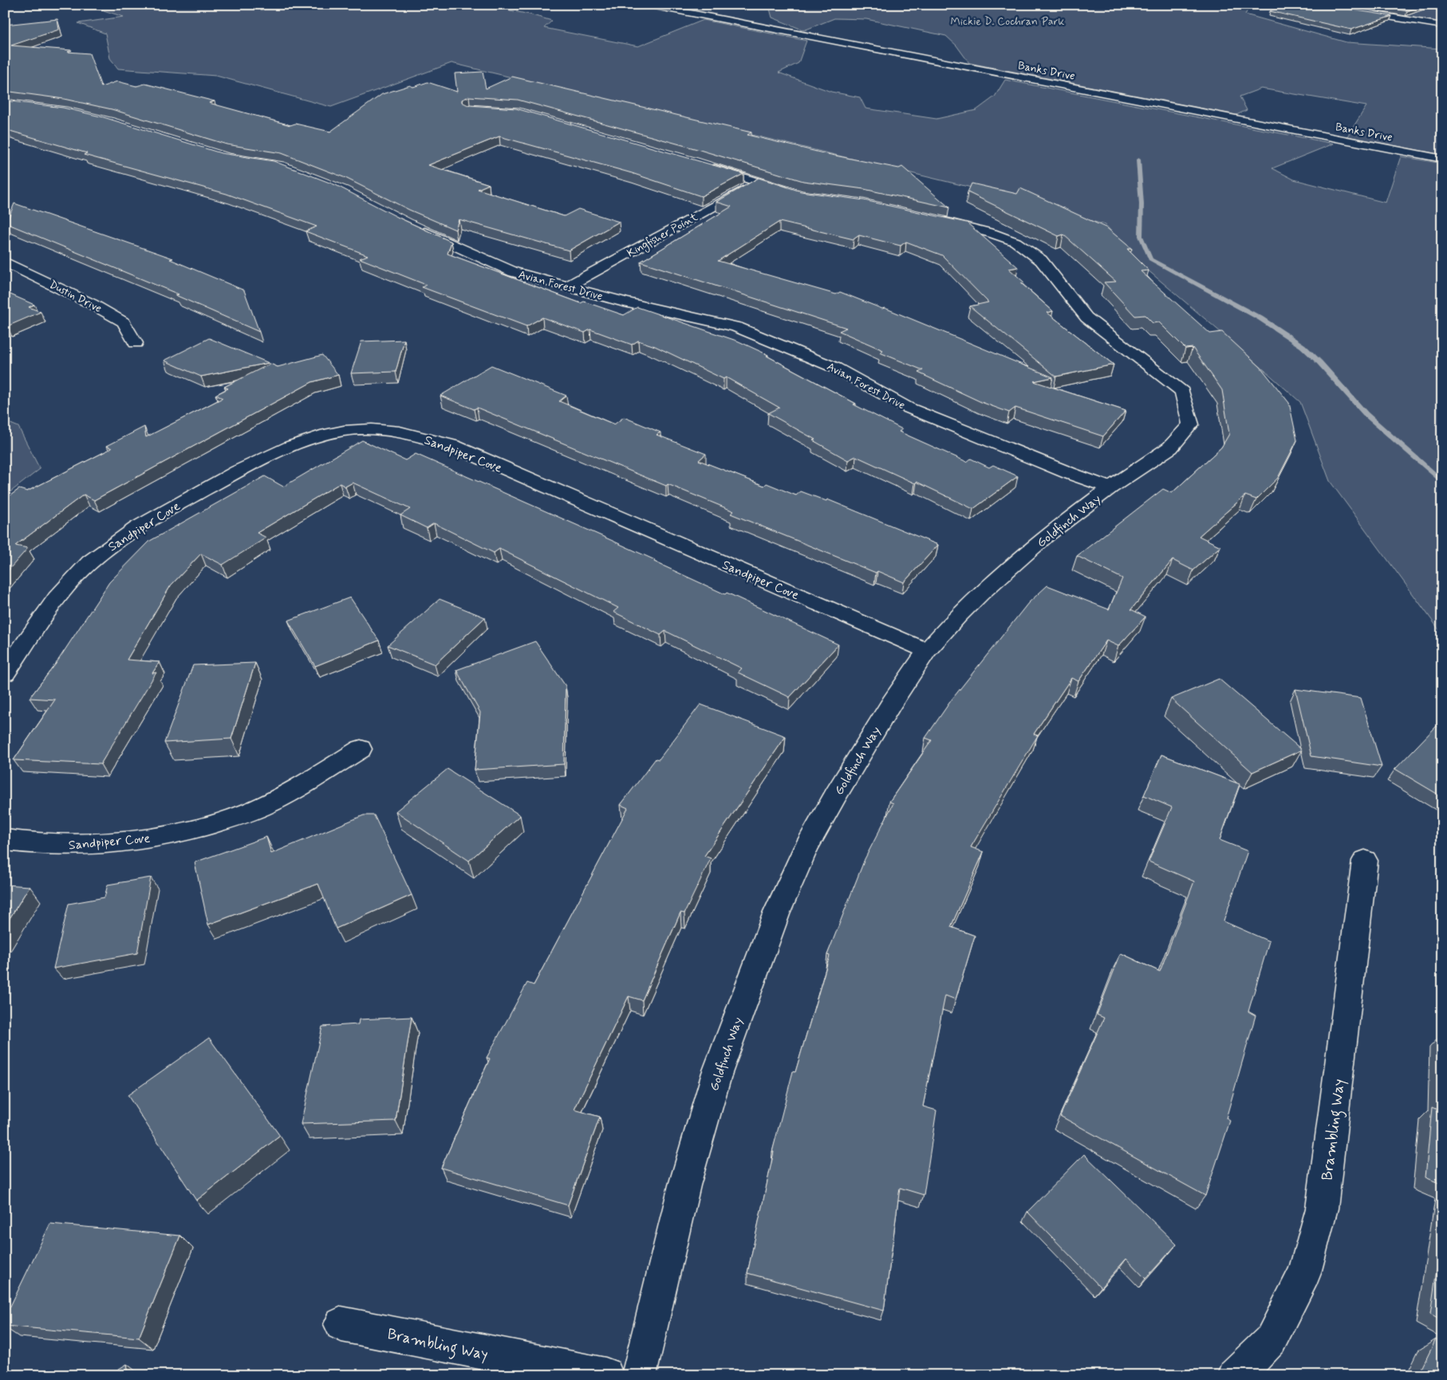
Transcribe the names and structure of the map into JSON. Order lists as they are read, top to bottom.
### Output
{
  "streets": {
    "street": [
      "Banks Drive",
      "Kingfisher Point",
      "Avian Forest Drive",
      "Dustin Drive",
      "Sandpiper Cove",
      "Goldfinch Way",
      "Brambling Way"
    ]
  },
  "crossings": [
    ["Kingfisher Point", "Avian Forest Drive"],
    ["Avian Forest Drive", "Goldfinch Way"],
    ["Sandpiper Cove", "Goldfinch Way"]
  ],
  "parks": ["Mickie D. Cochran Park"]
}
